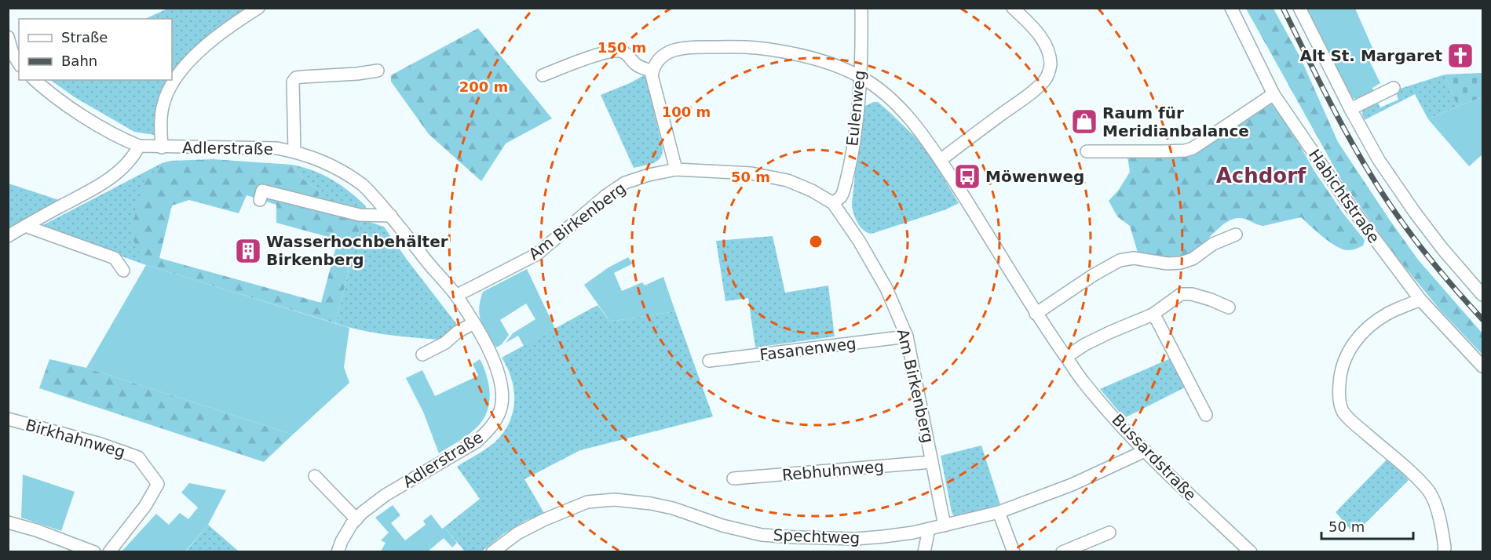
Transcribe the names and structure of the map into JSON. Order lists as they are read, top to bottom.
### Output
{
  "streets": {
    "street": [
      "Eulenweg",
      "Adlerstraße",
      "Habichtstraße",
      "Am Birkenberg",
      "Fasanenweg",
      "Birkhahnweg",
      "Bussardstraße",
      "Rebhuhnweg",
      "Spechtweg"
    ]
  },
  "crossings": [
    ["Eulenweg", "Am Birkenberg"],
    ["Eulenweg", "Bussardstraße"],
    ["Adlerstraße", "Am Birkenberg"],
    ["Am Birkenberg", "Fasanenweg"],
    ["Am Birkenberg", "Rebhuhnweg"],
    ["Am Birkenberg", "Spechtweg"],
    ["Bussardstraße", "Spechtweg"]
  ],
  "districts": ["Achdorf"],
  "places": {
    "church": ["Alt St. Margaret"],
    "shop": ["Raum für Meridianbalance"],
    "bus stop": ["Möwenweg"],
    "building": ["Wasserhochbehälter Birkenberg"]
  },
  "legend": ["Straße", "Bahn"],
  "scale_bar": "50 m",
  "rings": [
    "150 m",
    "200 m",
    "100 m",
    "50 m"
  ]
}
